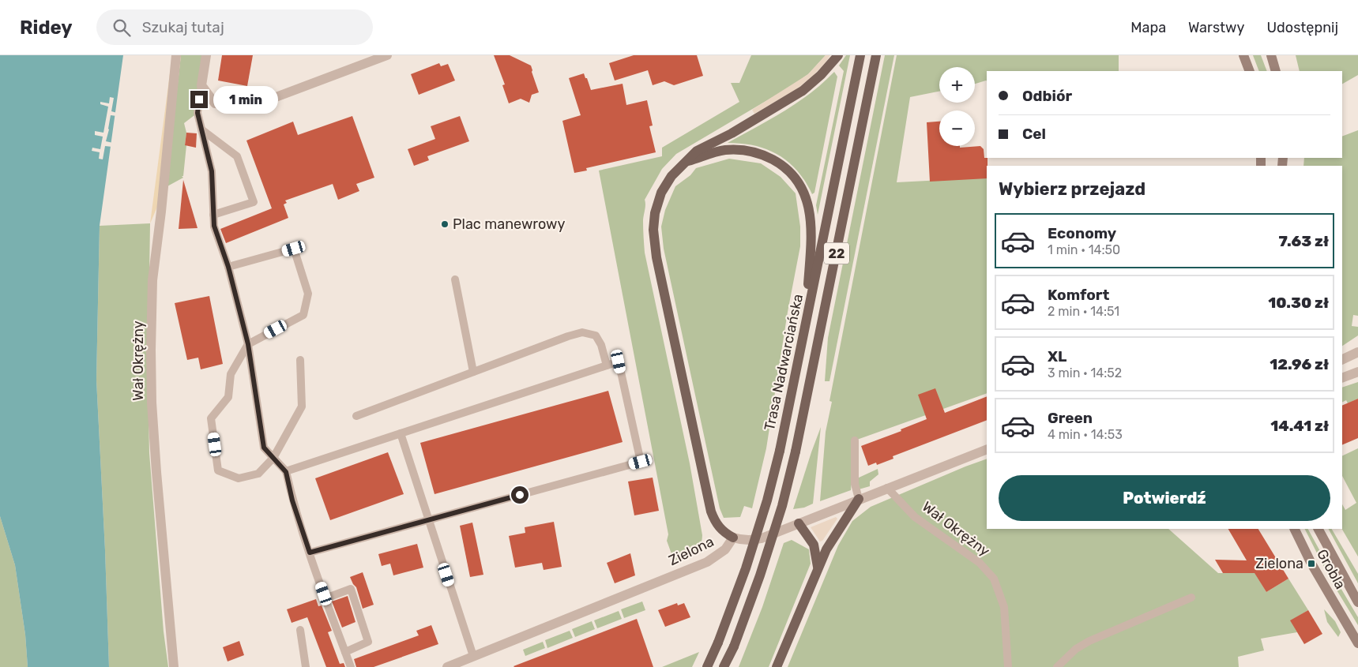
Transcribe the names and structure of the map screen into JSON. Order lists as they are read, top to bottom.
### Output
{
  "streets": {
    "main road": ["22", "Trasa Nadwarciańska", "Grobla"],
    "street": ["Wał Okrężny", "Zielona"]
  },
  "crossings": [
    ["Wał Okrężny", "Zielona"]
  ],
  "places": {
    "other": ["Plac manewrowy"],
    "transit": ["Zielona"]
  },
  "page": {
    "header": "Ridey",
    "search": "Szukaj tutaj",
    "nav": ["Mapa", "Warstwy", "Udostępnij"],
    "map_buttons": ["+", "−"],
    "banner": ["Odbiór", "Cel"],
    "bubble": "1 min",
    "heading": "Wybierz przejazd",
    "list": [
      {
        "name": "Economy",
        "note": "1 min · 14:50",
        "value": "7.63 zł"
      },
      {
        "name": "Komfort",
        "note": "2 min · 14:51",
        "value": "10.30 zł"
      },
      {
        "name": "XL",
        "note": "3 min · 14:52",
        "value": "12.96 zł"
      },
      {
        "name": "Green",
        "note": "4 min · 14:53",
        "value": "14.41 zł"
      }
    ],
    "buttons": "Potwierdź"
  }
}
